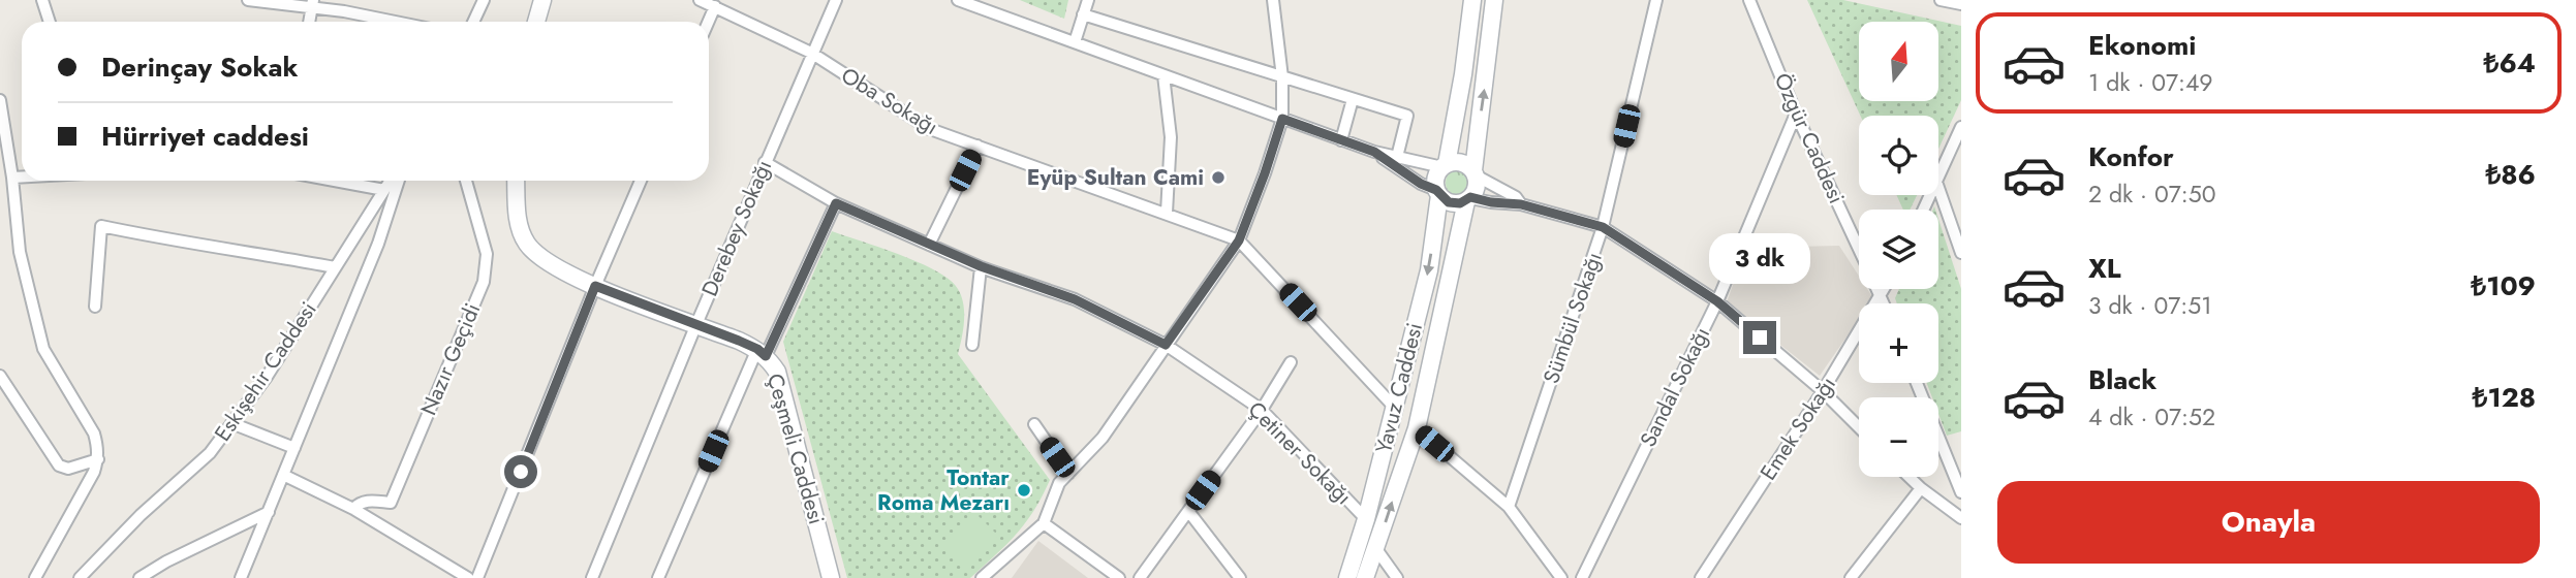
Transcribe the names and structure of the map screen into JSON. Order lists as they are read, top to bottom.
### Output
{
  "streets": {
    "street": [
      "Oba Sokağı",
      "Özgür Caddesi",
      "Derebey Sokağı",
      "Sümbül Sokağı",
      "Nazır Geçidi",
      "Eskişehir Caddesi",
      "Sandal Sokağı",
      "Yavuz Caddesi",
      "Emek Sokağı",
      "Çeşmeli Caddesi",
      "Çetiner Sokağı"
    ]
  },
  "crossings": [
    ["Oba Sokağı", "Derebey Sokağı"],
    ["Oba Sokağı", "Yavuz Caddesi"],
    ["Özgür Caddesi", "Sandal Sokağı"],
    ["Özgür Caddesi", "Emek Sokağı"],
    ["Derebey Sokağı", "Çeşmeli Caddesi"],
    ["Derebey Sokağı", "Çetiner Sokağı"],
    ["Yavuz Caddesi", "Çetiner Sokağı"]
  ],
  "places": ["Eyüp Sultan Cami", "Tontar Roma Mezarı"],
  "north": "top",
  "page": {
    "list": [
      {
        "name": "Ekonomi",
        "note": "1 dk · 07:49",
        "value": "₺64"
      },
      {
        "name": "Konfor",
        "note": "2 dk · 07:50",
        "value": "₺86"
      },
      {
        "name": "XL",
        "note": "3 dk · 07:51",
        "value": "₺109"
      },
      {
        "name": "Black",
        "note": "4 dk · 07:52",
        "value": "₺128"
      }
    ],
    "map_buttons": ["+", "−"],
    "banner": ["Derinçay Sokak", "Hürriyet caddesi"],
    "bubble": "3 dk",
    "buttons": "Onayla"
  }
}
